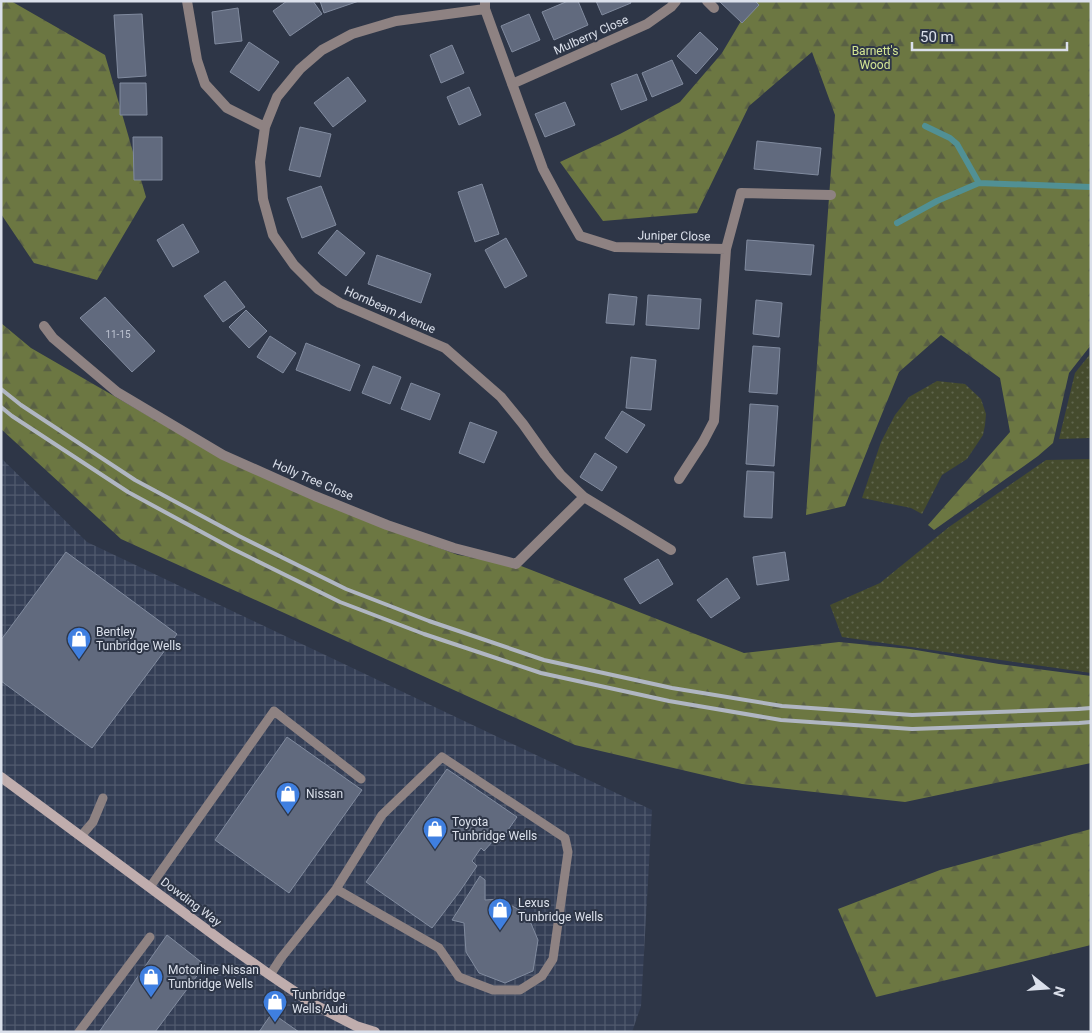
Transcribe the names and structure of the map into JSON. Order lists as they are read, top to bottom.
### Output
{
  "streets": {
    "street": [
      "Mulberry Close",
      "Juniper Close",
      "Hornbeam Avenue",
      "Holly Tree Close",
      "Dowding Way"
    ]
  },
  "crossings": [
    ["Mulberry Close", "Juniper Close"],
    ["Juniper Close", "Hornbeam Avenue"],
    ["Hornbeam Avenue", "Holly Tree Close"]
  ],
  "parks": ["Barnett's Wood"],
  "places": {
    "shop": [
      "Bentley Tunbridge Wells",
      "Nissan",
      "Toyota Tunbridge Wells",
      "Lexus Tunbridge Wells",
      "Motorline Nissan Tunbridge Wells",
      "Tunbridge Wells Audi"
    ]
  },
  "house_numbers": ["11-15"],
  "scale_bar": "50 m",
  "north": "right"
}
